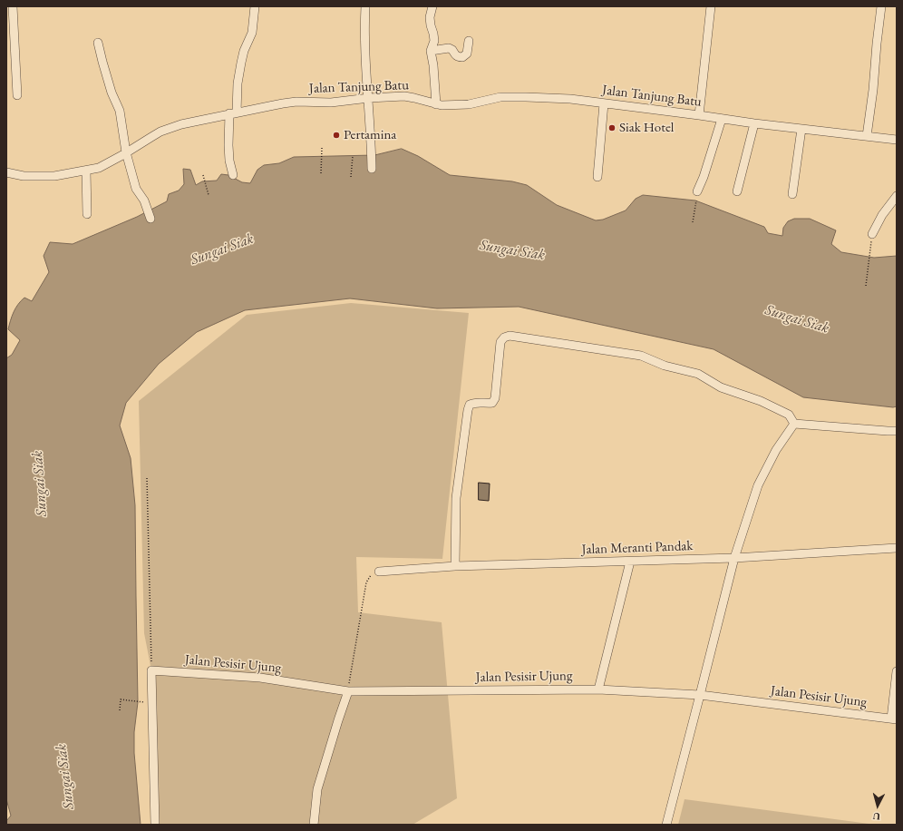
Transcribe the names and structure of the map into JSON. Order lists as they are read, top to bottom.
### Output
{
  "streets": {
    "street": ["Jalan Tanjung Batu", "Jalan Meranti Pandak", "Jalan Pesisir Ujung"]
  },
  "water": ["Sungai Siak"],
  "places": ["Siak Hotel", "Pertamina"],
  "north": "bottom"
}
